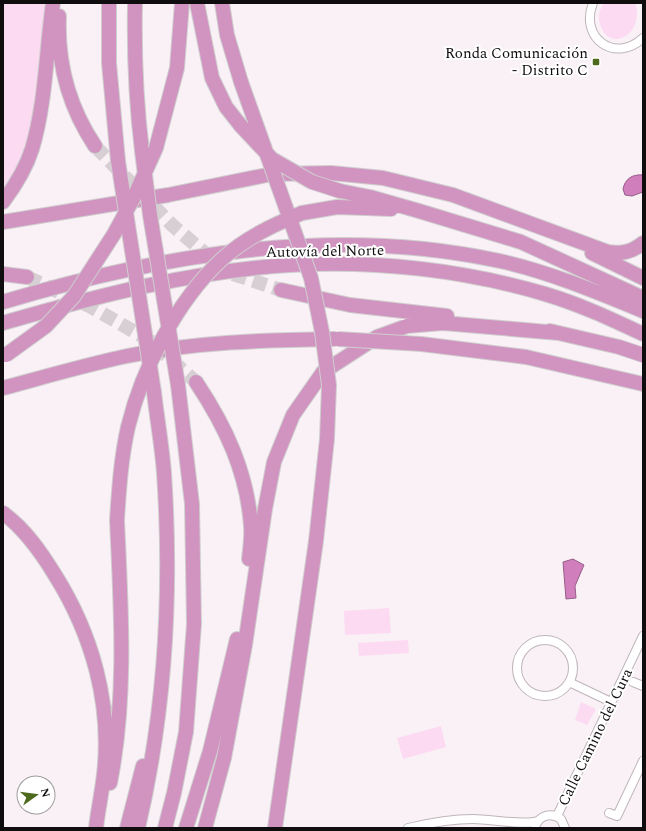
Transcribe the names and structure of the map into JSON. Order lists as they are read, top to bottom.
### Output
{
  "streets": {
    "highway": ["Autovía del Norte"],
    "street": ["Calle Camino del Cura"]
  },
  "places": {
    "transit": ["Ronda Comunicación - Distrito C"]
  },
  "north": "right"
}
